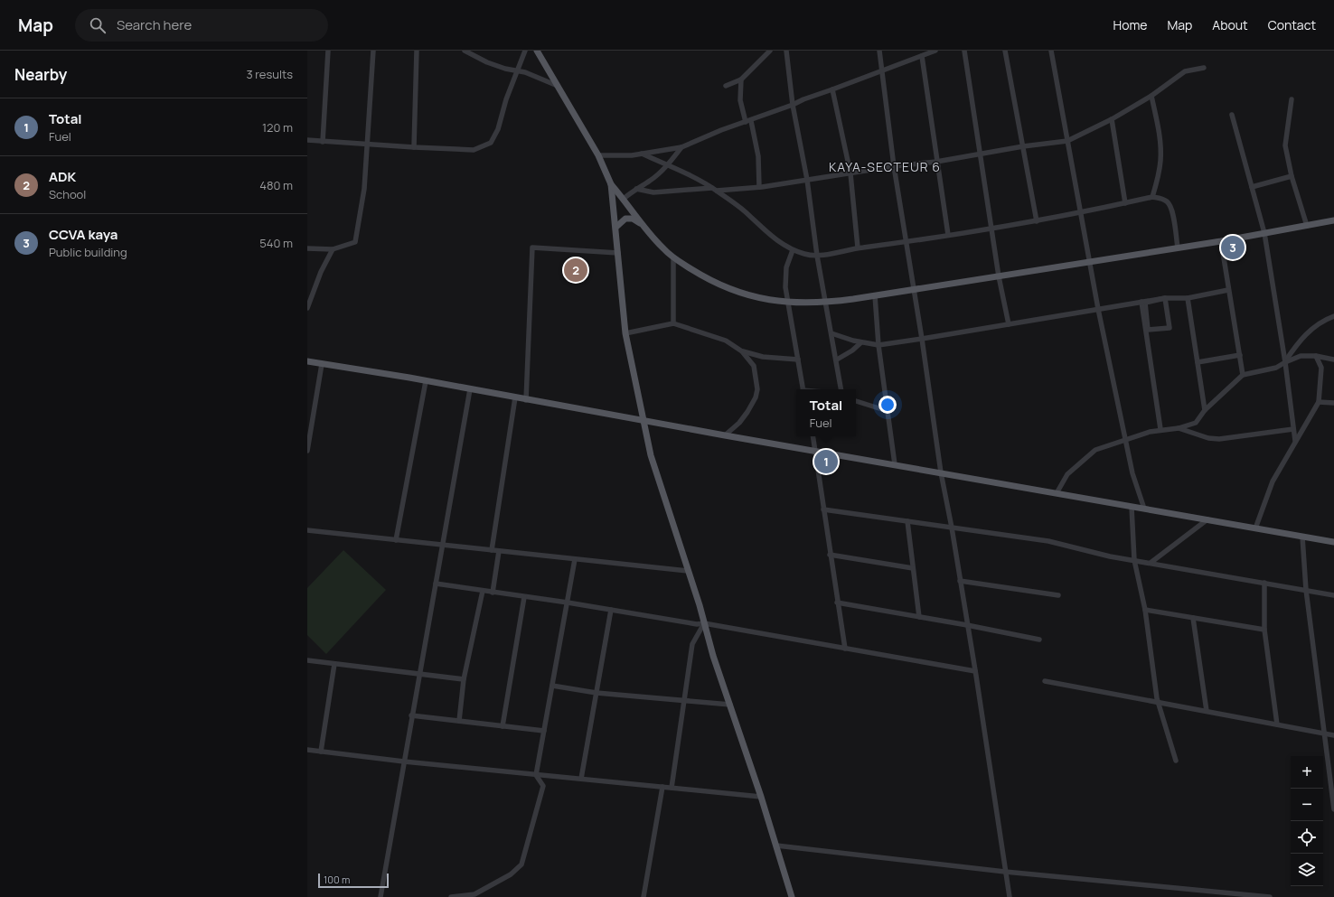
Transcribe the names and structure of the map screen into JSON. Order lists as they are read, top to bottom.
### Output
{
  "districts": ["KAYA-SECTEUR 6"],
  "scale_bar": "100 m",
  "page": {
    "header": "Map",
    "search": "Search here",
    "nav": [
      "Home",
      "Map",
      "About",
      "Contact"
    ],
    "heading": ["Nearby", "3 results"],
    "list": [
      {
        "mark": "1",
        "name": "Total",
        "note": "Fuel",
        "value": "120 m"
      },
      {
        "mark": "2",
        "name": "ADK",
        "note": "School",
        "value": "480 m"
      },
      {
        "mark": "3",
        "name": "CCVA kaya",
        "note": "Public building",
        "value": "540 m"
      }
    ],
    "pins": ["3", "2", "1"],
    "popup": ["Total", "Fuel"],
    "map_buttons": ["+", "−"],
    "scale": "100 m"
  }
}
